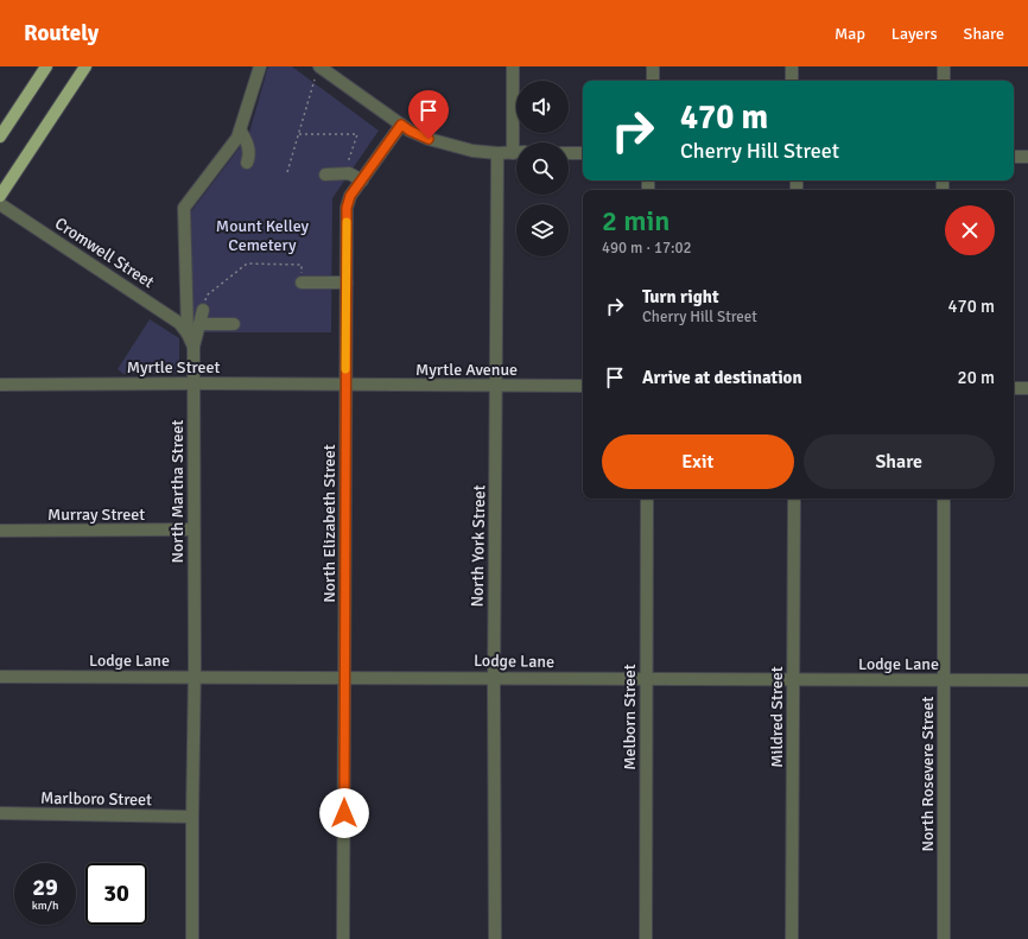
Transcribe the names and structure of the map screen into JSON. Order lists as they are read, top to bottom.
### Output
{
  "streets": {
    "street": [
      "Cromwell Street",
      "Myrtle Street",
      "Myrtle Avenue",
      "North Martha Street",
      "Murray Street",
      "North Elizabeth Street",
      "North York Street",
      "Lodge Lane",
      "Melborn Street",
      "Mildred Street",
      "North Rosevere Street",
      "Marlboro Street"
    ]
  },
  "crossings": [
    ["Cromwell Street", "North Martha Street"],
    ["Myrtle Street", "Myrtle Avenue"],
    ["Myrtle Street", "North Martha Street"],
    ["Myrtle Street", "North Elizabeth Street"],
    ["Myrtle Avenue", "North Elizabeth Street"],
    ["Myrtle Avenue", "North York Street"],
    ["North Martha Street", "Murray Street"],
    ["North Martha Street", "Lodge Lane"],
    ["North Martha Street", "Marlboro Street"],
    ["North Elizabeth Street", "Lodge Lane"],
    ["North York Street", "Lodge Lane"],
    ["Lodge Lane", "Melborn Street"],
    ["Lodge Lane", "Mildred Street"],
    ["Lodge Lane", "North Rosevere Street"]
  ],
  "parks": ["Mount Kelley Cemetery"],
  "page": {
    "header": "Routely",
    "nav": ["Map", "Layers", "Share"],
    "turn": ["470 m", "Cherry Hill Street"],
    "heading": ["2 min", "490 m · 17:02"],
    "list": [
      {
        "name": "Turn right",
        "note": "Cherry Hill Street",
        "value": "470 m"
      },
      {
        "name": "Arrive at destination",
        "value": "20 m"
      }
    ],
    "buttons": ["Exit", "Share"],
    "speed": "29 km/h",
    "limit": "30"
  }
}
